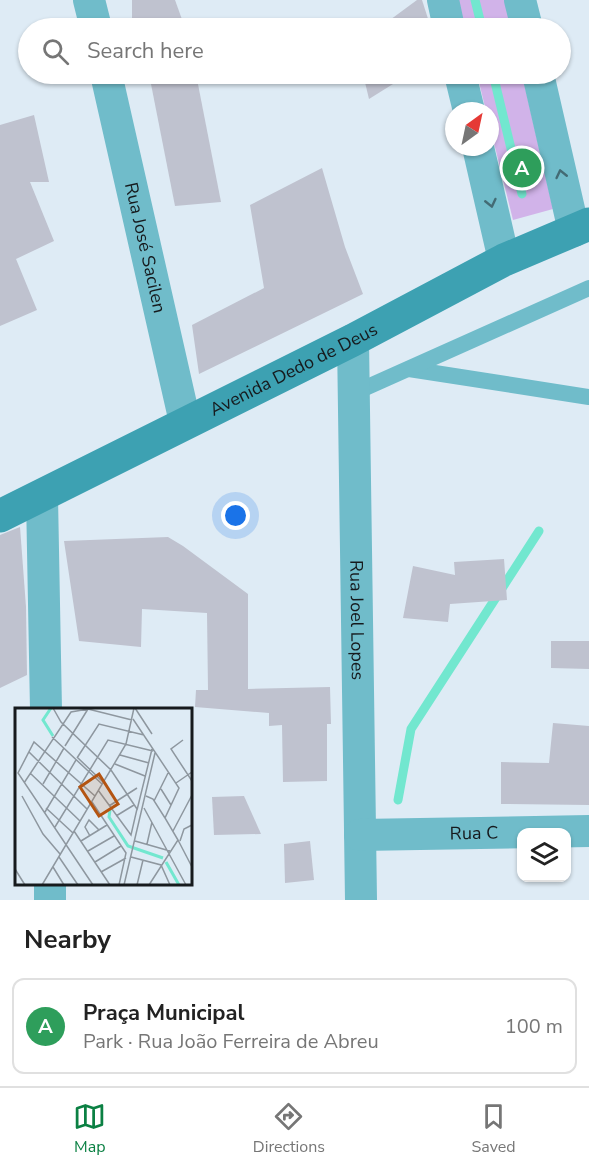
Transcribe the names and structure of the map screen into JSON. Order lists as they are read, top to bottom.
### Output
{
  "streets": {
    "main road": ["Avenida Dedo de Deus"],
    "street": ["Rua José Sacilen", "Rua Joel Lopes", "Rua C"]
  },
  "crossings": [
    ["Rua José Sacilen", "Avenida Dedo de Deus"],
    ["Avenida Dedo de Deus", "Rua Joel Lopes"],
    ["Rua Joel Lopes", "Rua C"]
  ],
  "north": "top right",
  "page": {
    "search": "Search here",
    "pins": "A",
    "heading": "Nearby",
    "list": [
      {
        "mark": "A",
        "name": "Praça Municipal",
        "note": "Park · Rua João Ferreira de Abreu",
        "value": "100 m"
      }
    ],
    "nav": ["Map", "Directions", "Saved"]
  }
}
